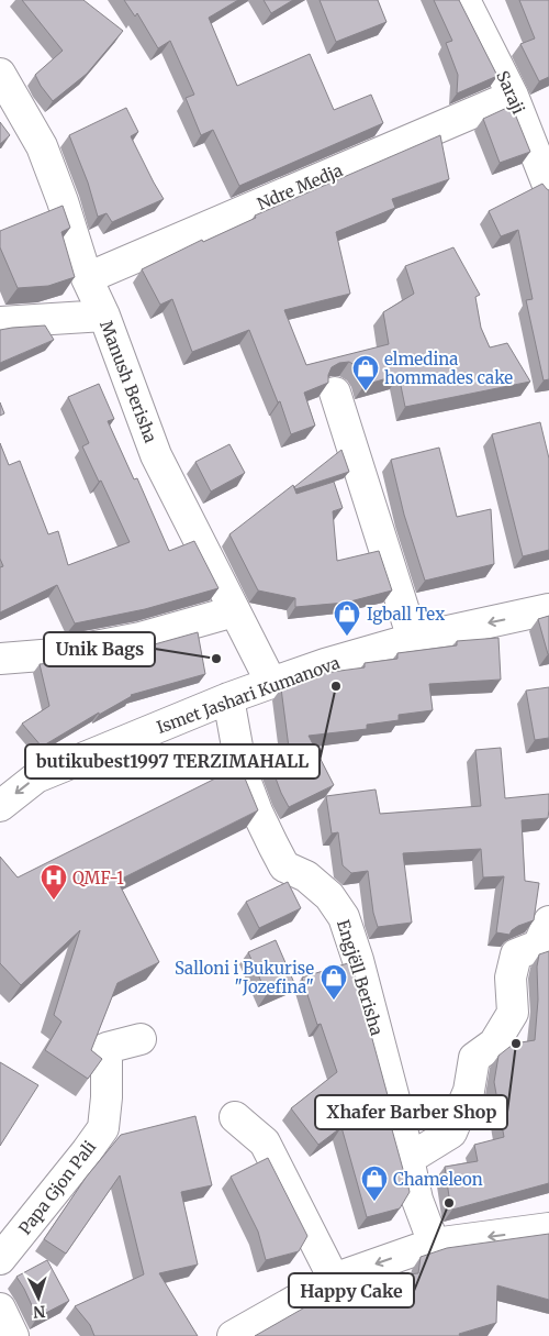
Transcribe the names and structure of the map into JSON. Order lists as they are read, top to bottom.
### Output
{
  "streets": {
    "street": [
      "Saraji",
      "Ndre Medja",
      "Manush Berisha",
      "Ismet Jashari Kumanova",
      "Engjëll Berisha",
      "Papa Gjon Pali"
    ]
  },
  "crossings": [
    ["Saraji", "Ndre Medja"],
    ["Ndre Medja", "Manush Berisha"],
    ["Manush Berisha", "Ismet Jashari Kumanova"],
    ["Ismet Jashari Kumanova", "Engjëll Berisha"]
  ],
  "places": {
    "shop": [
      "elmedina hommades cake",
      "Igball Tex",
      "Salloni i Bukurise \"Jozefina\"",
      "Chameleon"
    ],
    "other": [
      "Unik Bags",
      "butikubest1997 TERZIMAHALL",
      "Xhafer Barber Shop",
      "Happy Cake"
    ],
    "hospital": ["QMF-1"]
  },
  "north": "bottom"
}
